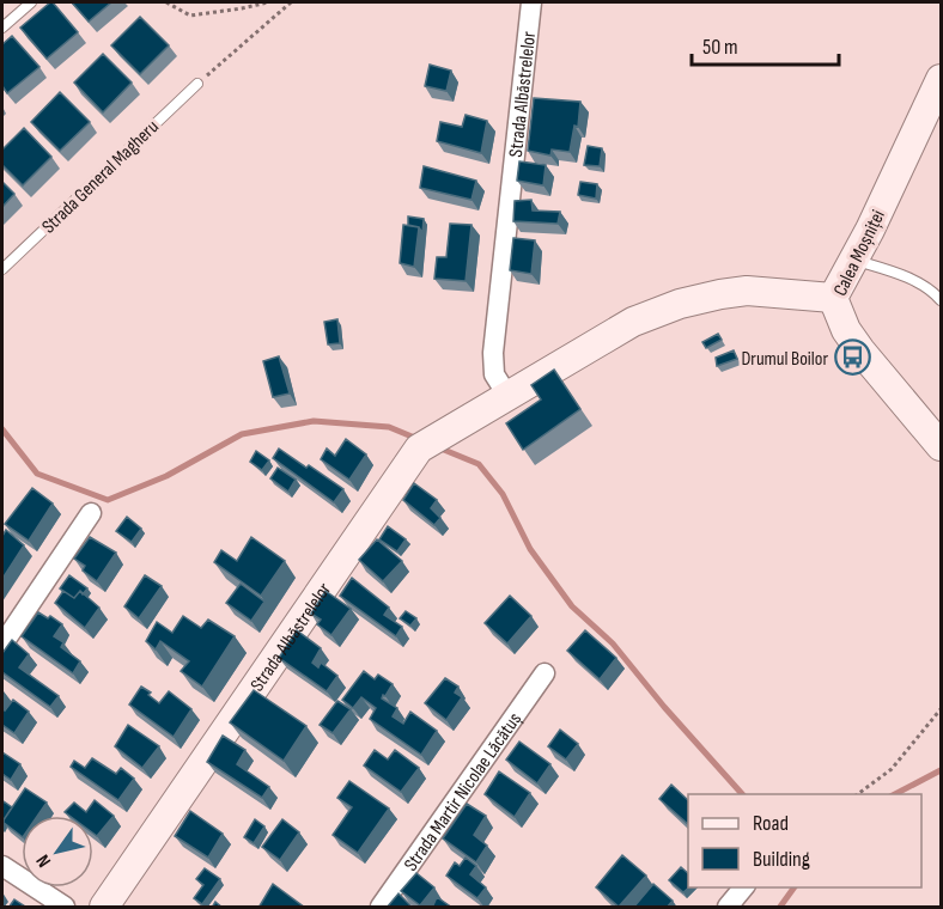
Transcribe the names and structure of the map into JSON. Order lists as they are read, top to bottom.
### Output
{
  "streets": {
    "street": ["Strada Albăstrelelor", "Calea Moșniței", "Strada Martir Nicolae Lăcătuș"],
    "lane": ["Strada General Magheru"]
  },
  "crossings": [
    ["Strada Albăstrelelor", "Calea Moșniței"]
  ],
  "places": {
    "bus stop": ["Drumul Boilor"]
  },
  "legend": ["Road", "Building"],
  "scale_bar": "50 m",
  "north": "bottom left"
}
